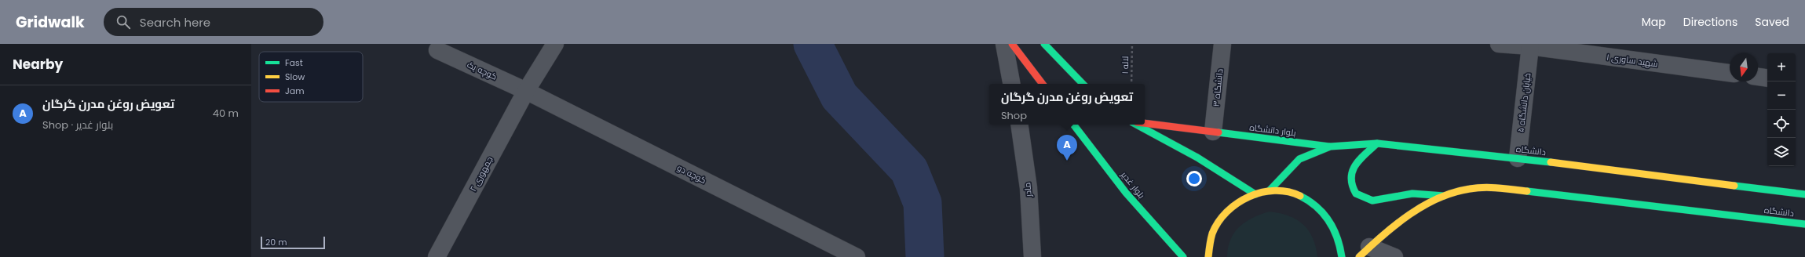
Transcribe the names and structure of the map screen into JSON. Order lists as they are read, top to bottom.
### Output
{
  "streets": {
    "main road": ["بلوار دانشگاه", "دانشگاه", "بلوار غدیر"],
    "street": [
      "۱ شهید ساوری",
      "کوچه یک",
      "۳ دانشگاه",
      "خیابان دانشگاه ۵",
      "۲ جمهوری",
      "کوچه دو",
      "مادر"
    ],
    "path": ["۱ لاله"]
  },
  "crossings": [
    ["۱ شهید ساوری", "خیابان دانشگاه ۵"],
    ["کوچه یک", "۲ جمهوری"],
    ["کوچه یک", "کوچه دو"],
    ["۳ دانشگاه", "بلوار دانشگاه"],
    ["خیابان دانشگاه ۵", "دانشگاه"],
    ["بلوار دانشگاه", "دانشگاه"],
    ["۲ جمهوری", "کوچه دو"]
  ],
  "legend": ["Fast", "Slow", "Jam"],
  "scale_bar": "20 m",
  "north": "bottom",
  "page": {
    "header": "Gridwalk",
    "search": "Search here",
    "nav": ["Map", "Directions", "Saved"],
    "heading": "Nearby",
    "map_buttons": ["+", "−"],
    "popup": ["تعویض روغن مدرن گرگان", "Shop"],
    "list": [
      {
        "mark": "A",
        "name": "تعویض روغن مدرن گرگان",
        "note": "Shop · بلوار غدیر",
        "value": "40 m"
      }
    ],
    "pins": "A",
    "scale": "20 m"
  }
}
